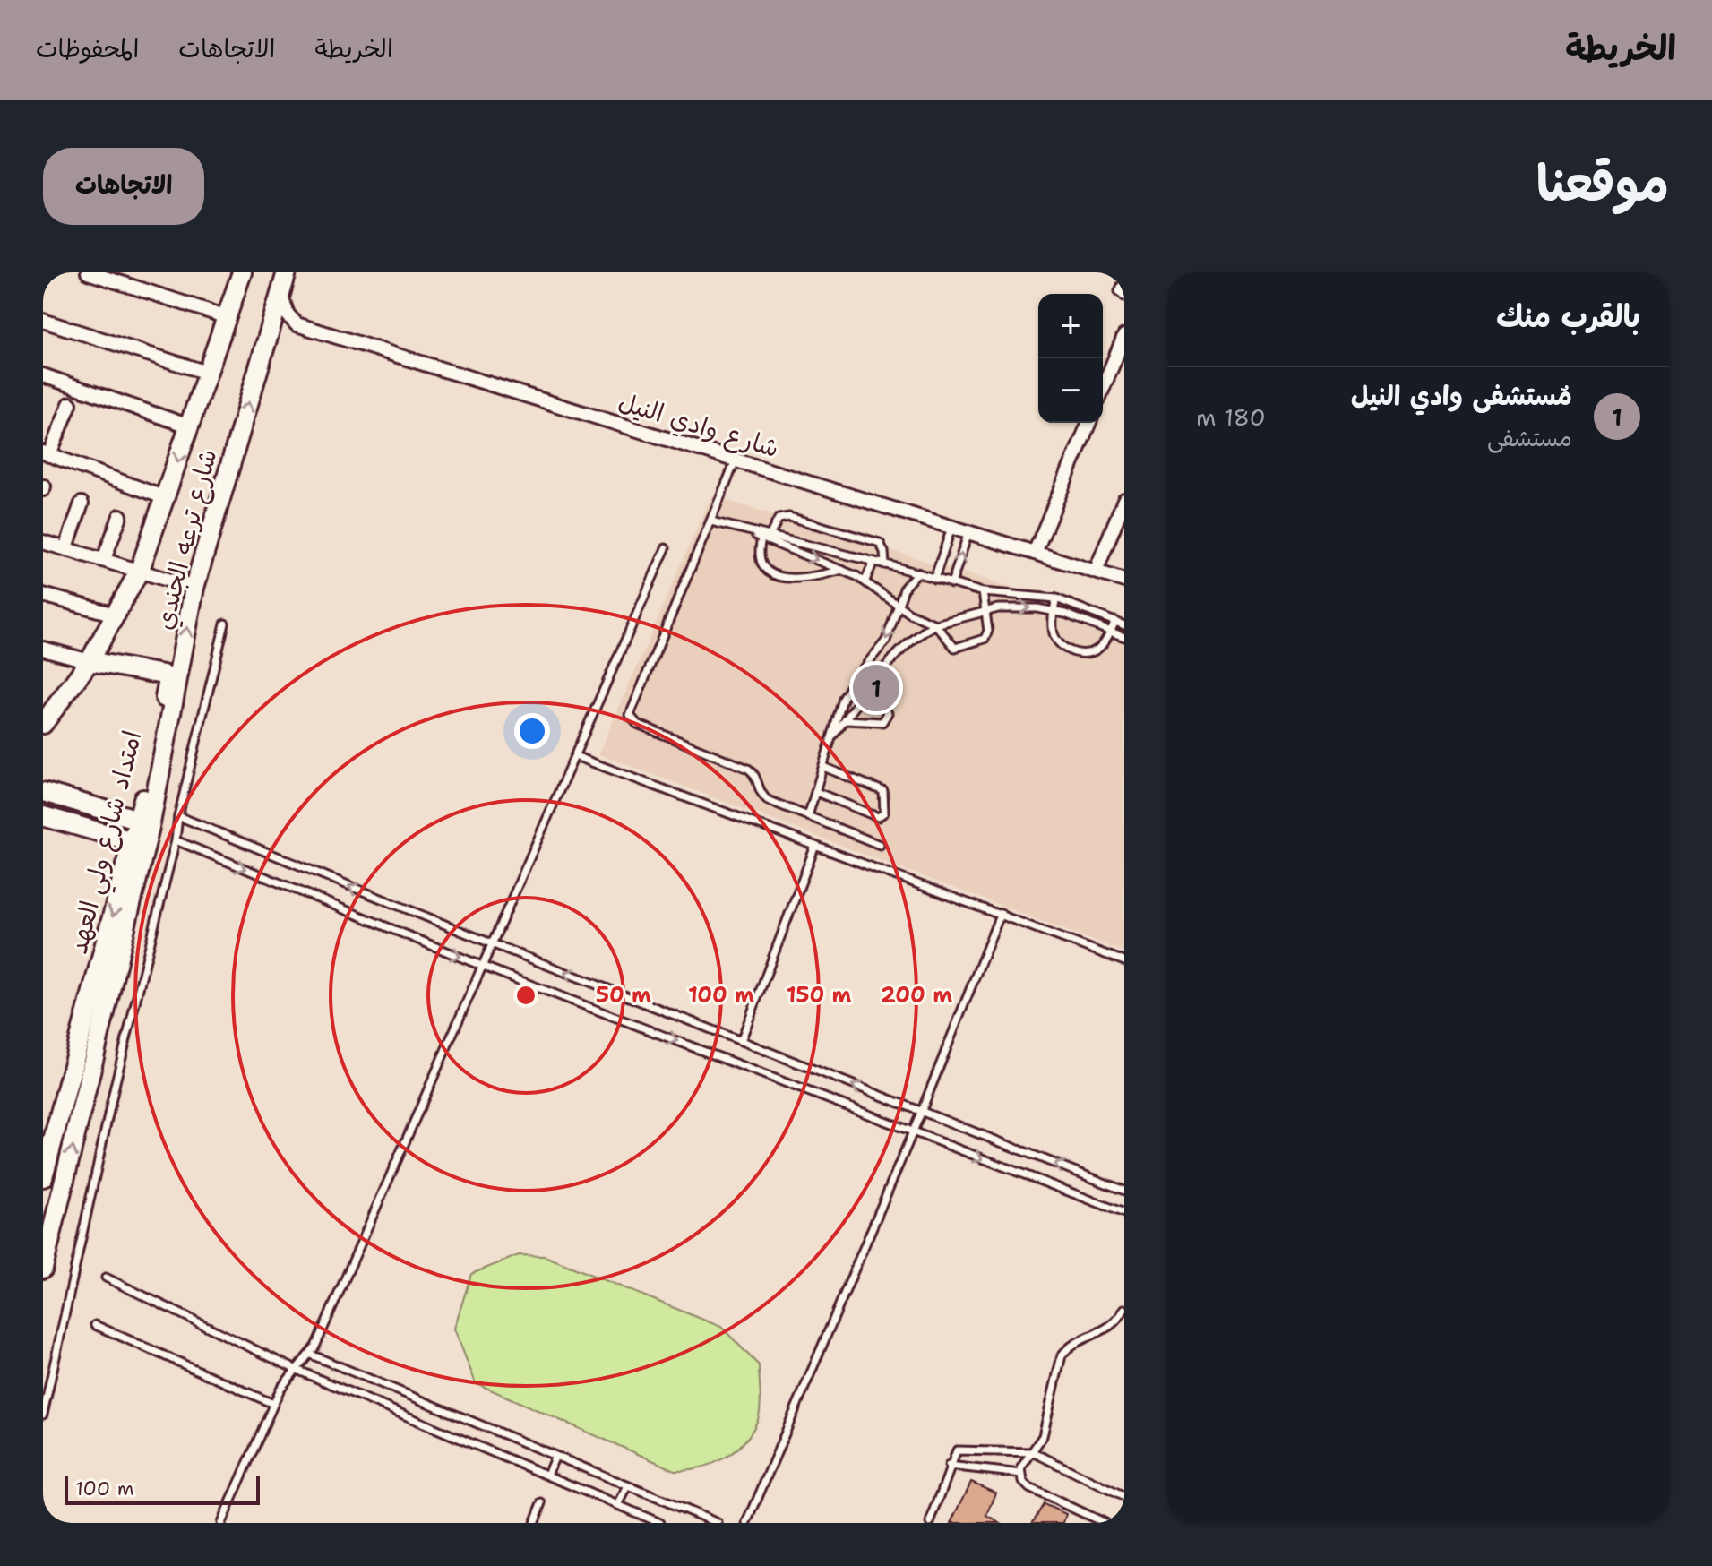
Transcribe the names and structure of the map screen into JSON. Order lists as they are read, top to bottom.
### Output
{
  "streets": {
    "main road": ["شارع ترعه الجندي", "امتداد شارع ولي العهد"],
    "street": ["شارع وادي النيل"]
  },
  "crossings": [
    ["شارع وادي النيل", "شارع ترعه الجندي"],
    ["شارع ترعه الجندي", "امتداد شارع ولي العهد"]
  ],
  "scale_bar": "100 m",
  "page": {
    "header": "الخريطة",
    "nav": ["الخريطة", "الاتجاهات", "المحفوظات"],
    "title": "موقعنا",
    "buttons": "الاتجاهات",
    "heading": "بالقرب منك",
    "map_buttons": ["+", "−"],
    "list": [
      {
        "mark": "1",
        "name": "مُستشفى وادي النيل",
        "note": "مستشفى",
        "value": "180 m"
      }
    ],
    "pins": "1",
    "scale": "100 m"
  },
  "rings": [
    "50 m",
    "100 m",
    "150 m",
    "200 m"
  ]
}
